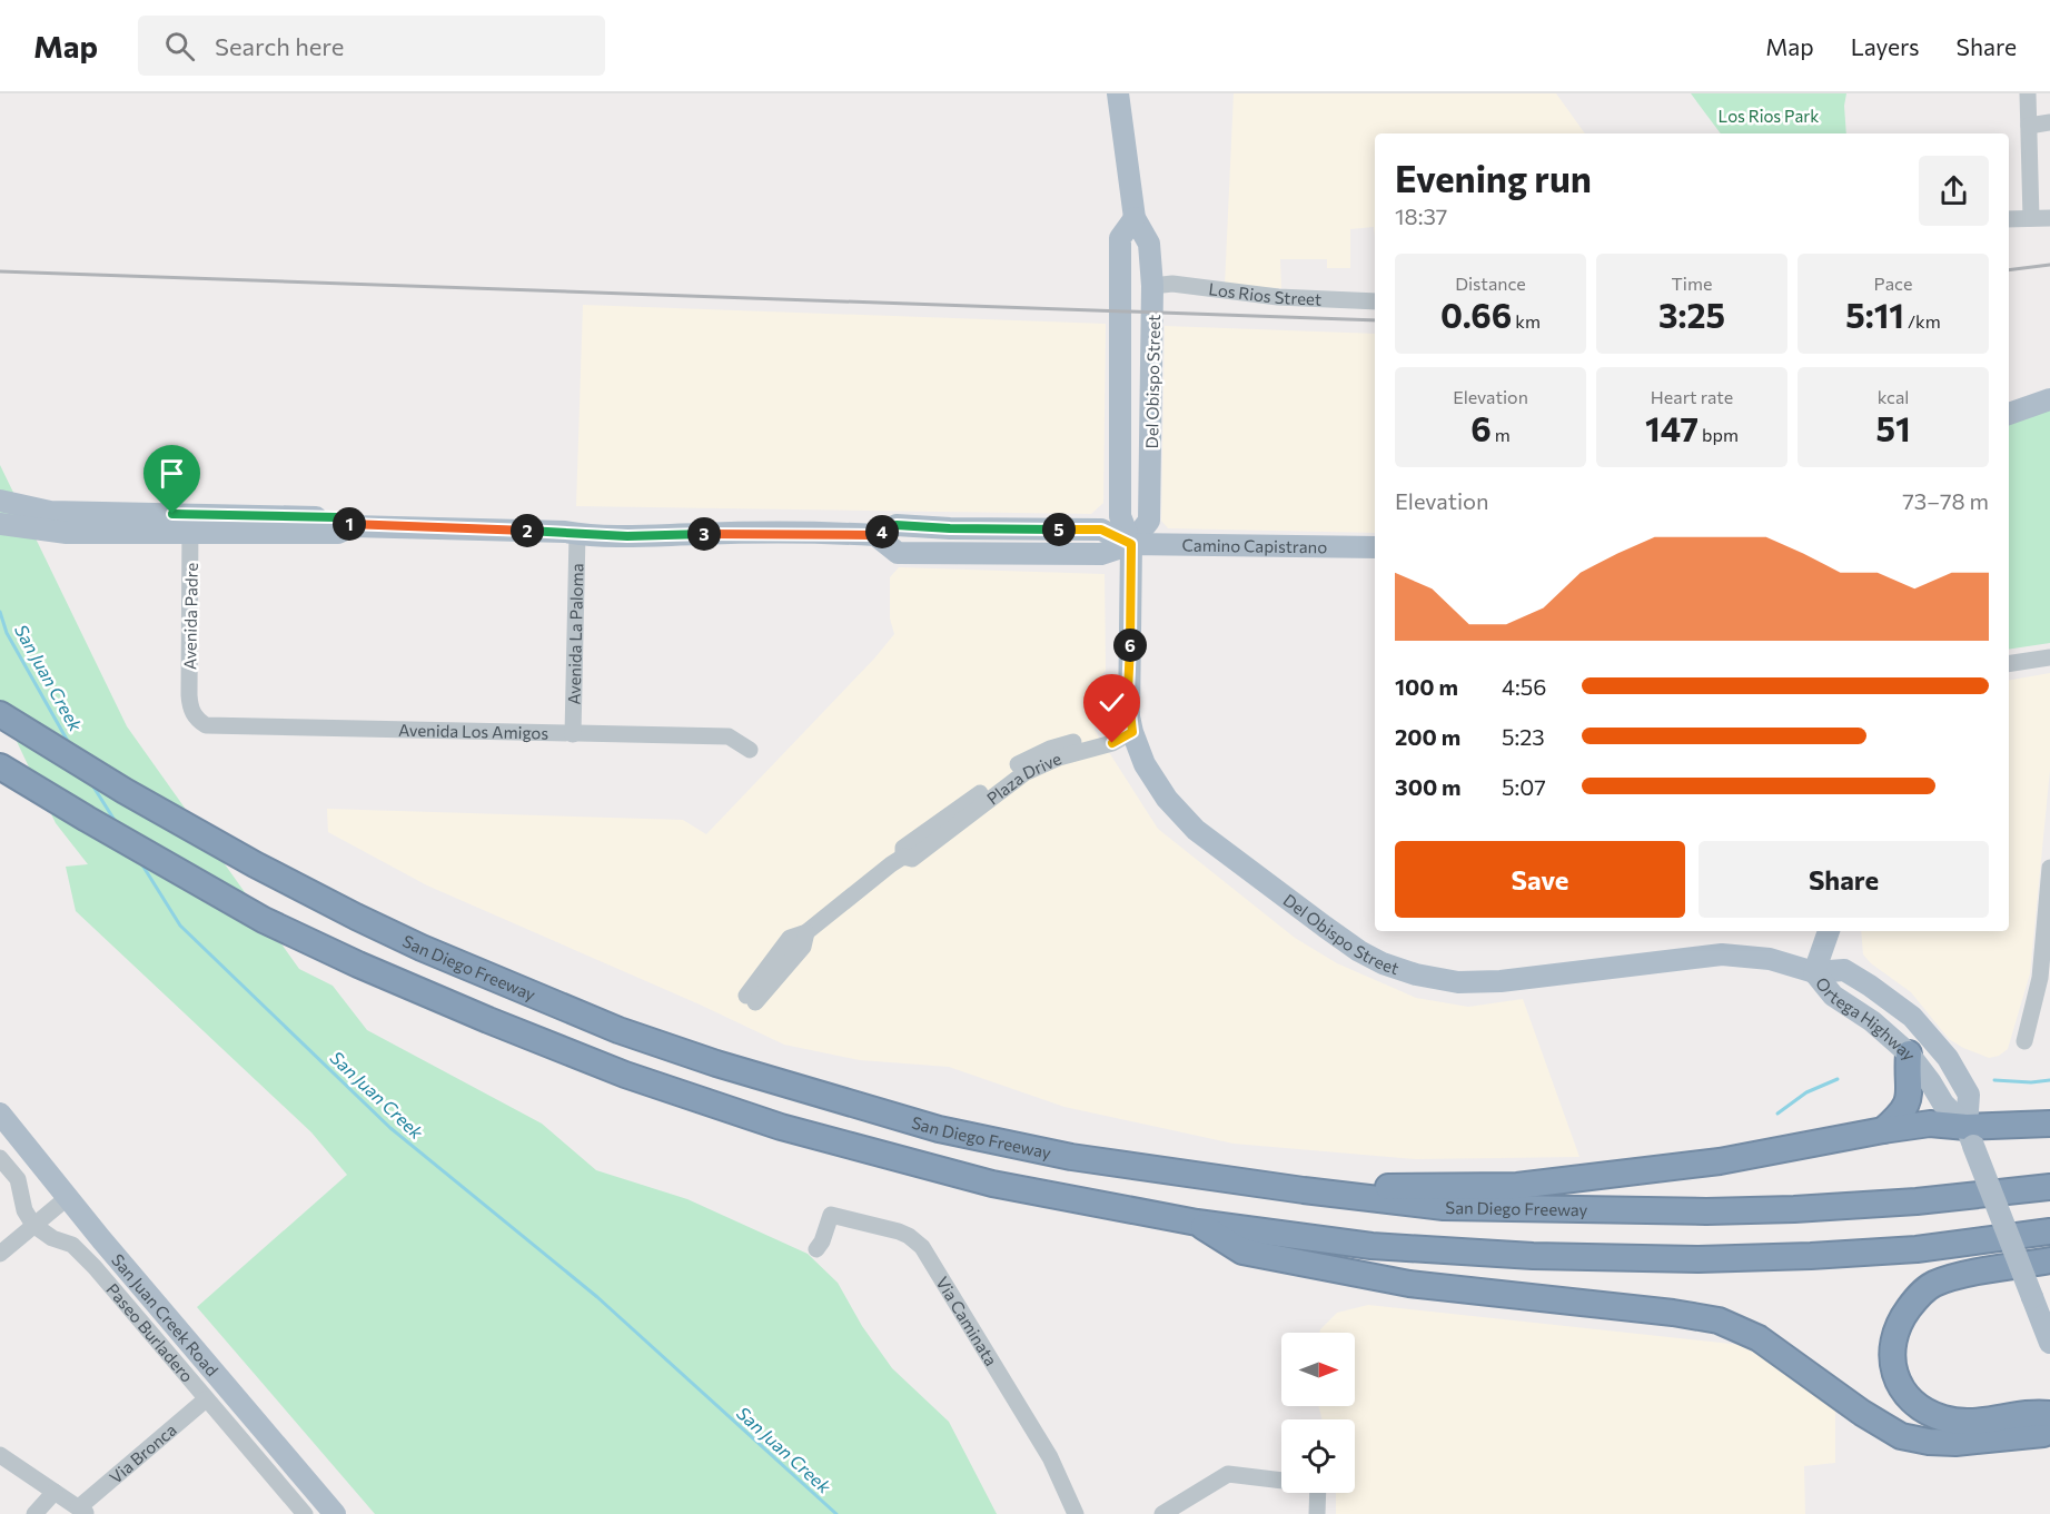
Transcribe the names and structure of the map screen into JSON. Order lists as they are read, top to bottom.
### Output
{
  "streets": {
    "highway": ["San Diego Freeway"],
    "main road": [
      "Del Obispo Street",
      "Camino Capistrano",
      "Ortega Highway",
      "San Juan Creek Road"
    ],
    "street": [
      "Los Rios Street",
      "Avenida Padre",
      "Avenida La Paloma",
      "Avenida Los Amigos",
      "Plaza Drive",
      "Via Caminata",
      "Paseo Burladero",
      "Via Bronca"
    ]
  },
  "crossings": [
    ["Los Rios Street", "Del Obispo Street"],
    ["Del Obispo Street", "Camino Capistrano"],
    ["Del Obispo Street", "Plaza Drive"],
    ["Del Obispo Street", "Ortega Highway"],
    ["Camino Capistrano", "Avenida Padre"],
    ["Camino Capistrano", "Avenida La Paloma"],
    ["Avenida Padre", "Avenida Los Amigos"],
    ["Avenida La Paloma", "Avenida Los Amigos"],
    ["Paseo Burladero", "Via Bronca"]
  ],
  "water": ["San Juan Creek"],
  "parks": ["Los Rios Park"],
  "north": "right",
  "page": {
    "header": "Map",
    "search": "Search here",
    "nav": ["Map", "Layers", "Share"],
    "heading": ["Evening run", "18:37"],
    "stats": [
      ["Distance", "0.66 km"],
      ["Time", "3:25"],
      ["Pace", "5:11 /km"],
      ["Elevation", "6 m"],
      ["Heart rate", "147 bpm"],
      ["kcal", "51"]
    ],
    "chart": ["Elevation", "73–78 m"],
    "pins": [
      "1",
      "5",
      "2",
      "4",
      "3",
      "6"
    ],
    "list": [
      {
        "name": "100 m",
        "note": "4:56"
      },
      {
        "name": "200 m",
        "note": "5:23"
      },
      {
        "name": "300 m",
        "note": "5:07"
      }
    ],
    "buttons": ["Save", "Share"]
  }
}
